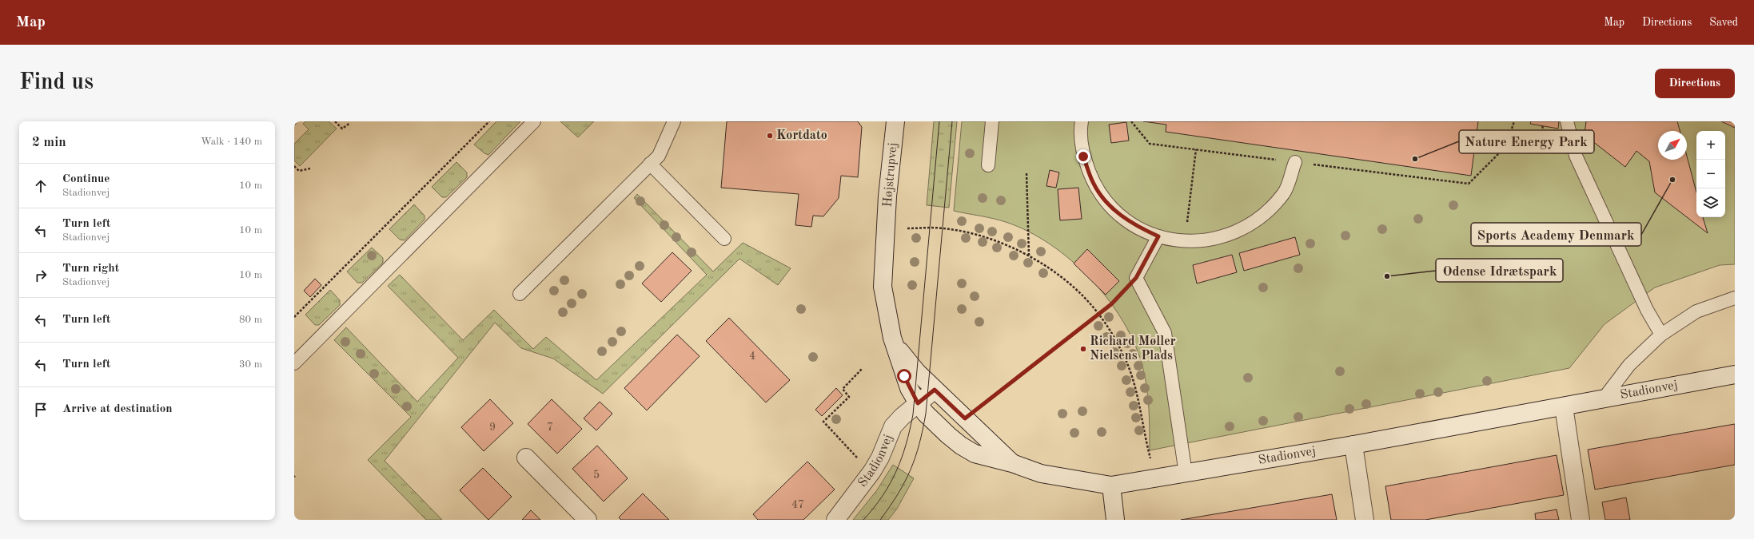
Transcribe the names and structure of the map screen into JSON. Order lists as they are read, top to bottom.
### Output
{
  "streets": {
    "street": ["Højstrupvej", "Stadionvej"]
  },
  "crossings": [
    ["Højstrupvej", "Stadionvej"]
  ],
  "places": [
    "Kortdato",
    "Nature Energy Park",
    "Sports Academy Denmark",
    "Odense Idrætspark",
    "Richard Møller Nielsens Plads"
  ],
  "house_numbers": [
    "4",
    "9",
    "7",
    "5",
    "47"
  ],
  "north": "top right",
  "page": {
    "header": "Map",
    "nav": ["Map", "Directions", "Saved"],
    "buttons": "Directions",
    "title": "Find us",
    "heading": ["2 min", "Walk · 140 m"],
    "map_buttons": ["+", "−"],
    "list": [
      ["Continue", "Stadionvej", "10 m"],
      ["Turn left", "Stadionvej", "10 m"],
      ["Turn right", "Stadionvej", "10 m"],
      ["Turn left", "80 m"],
      ["Turn left", "30 m"],
      "Arrive at destination"
    ]
  }
}
